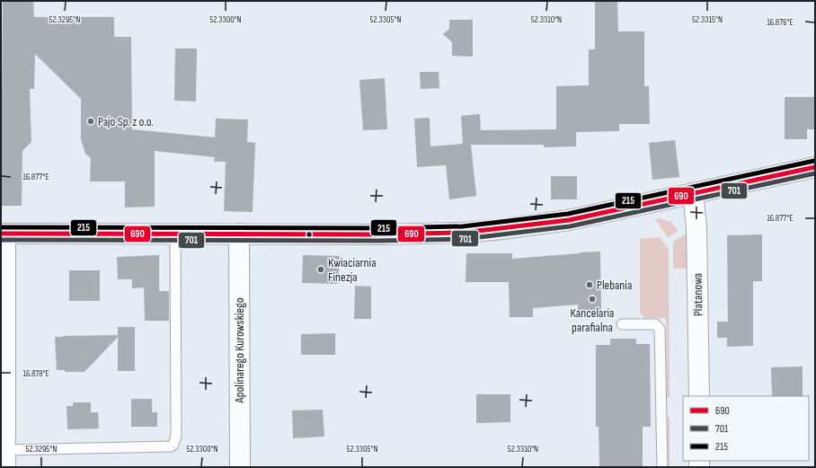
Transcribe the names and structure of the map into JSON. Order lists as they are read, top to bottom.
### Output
{
  "streets": {
    "street": ["Platanowa", "Apolinarego Kurowskiego"]
  },
  "places": [
    "Pajo Sp. z o.o.",
    "Kwiaciarnia Finezja",
    "Plebania",
    "Kancelaria parafialna"
  ],
  "lines": ["transit line 215", "transit line 690", "transit line 701"],
  "legend": ["690", "701", "215"],
  "coordinates": [
    "52.3295°N",
    "52.3300°N",
    "52.3305°N",
    "52.3310°N",
    "52.3315°N",
    "16.876°E",
    "16.877°E",
    "16.878°E"
  ]
}
